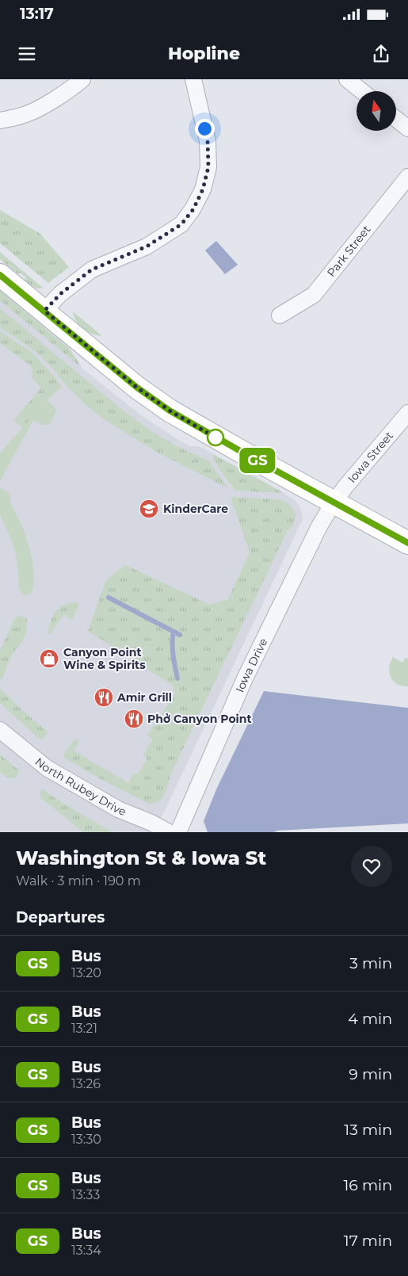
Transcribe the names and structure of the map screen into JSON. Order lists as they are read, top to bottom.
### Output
{
  "streets": {
    "street": [
      "Park Street",
      "Iowa Street",
      "Iowa Drive",
      "North Rubey Drive"
    ]
  },
  "crossings": [
    ["Iowa Street", "Iowa Drive"]
  ],
  "places": {
    "school or university": ["KinderCare"],
    "shop": ["Canyon Point Wine & Spirits"],
    "restaurant": ["Amir Grill", "Phở Canyon Point"]
  },
  "lines": ["bus line GS"],
  "north": "top",
  "page": {
    "status": "13:17",
    "header": "Hopline",
    "on_map": "GS",
    "heading": [
      ["Washington St & Iowa St", "Walk · 3 min · 190 m"],
      "Departures"
    ],
    "list": [
      {
        "mark": "GS",
        "name": "Bus",
        "note": "13:20",
        "value": "3 min"
      },
      {
        "mark": "GS",
        "name": "Bus",
        "note": "13:21",
        "value": "4 min"
      },
      {
        "mark": "GS",
        "name": "Bus",
        "note": "13:26",
        "value": "9 min"
      },
      {
        "mark": "GS",
        "name": "Bus",
        "note": "13:30",
        "value": "13 min"
      },
      {
        "mark": "GS",
        "name": "Bus",
        "note": "13:33",
        "value": "16 min"
      },
      {
        "mark": "GS",
        "name": "Bus",
        "note": "13:34",
        "value": "17 min"
      }
    ]
  }
}
